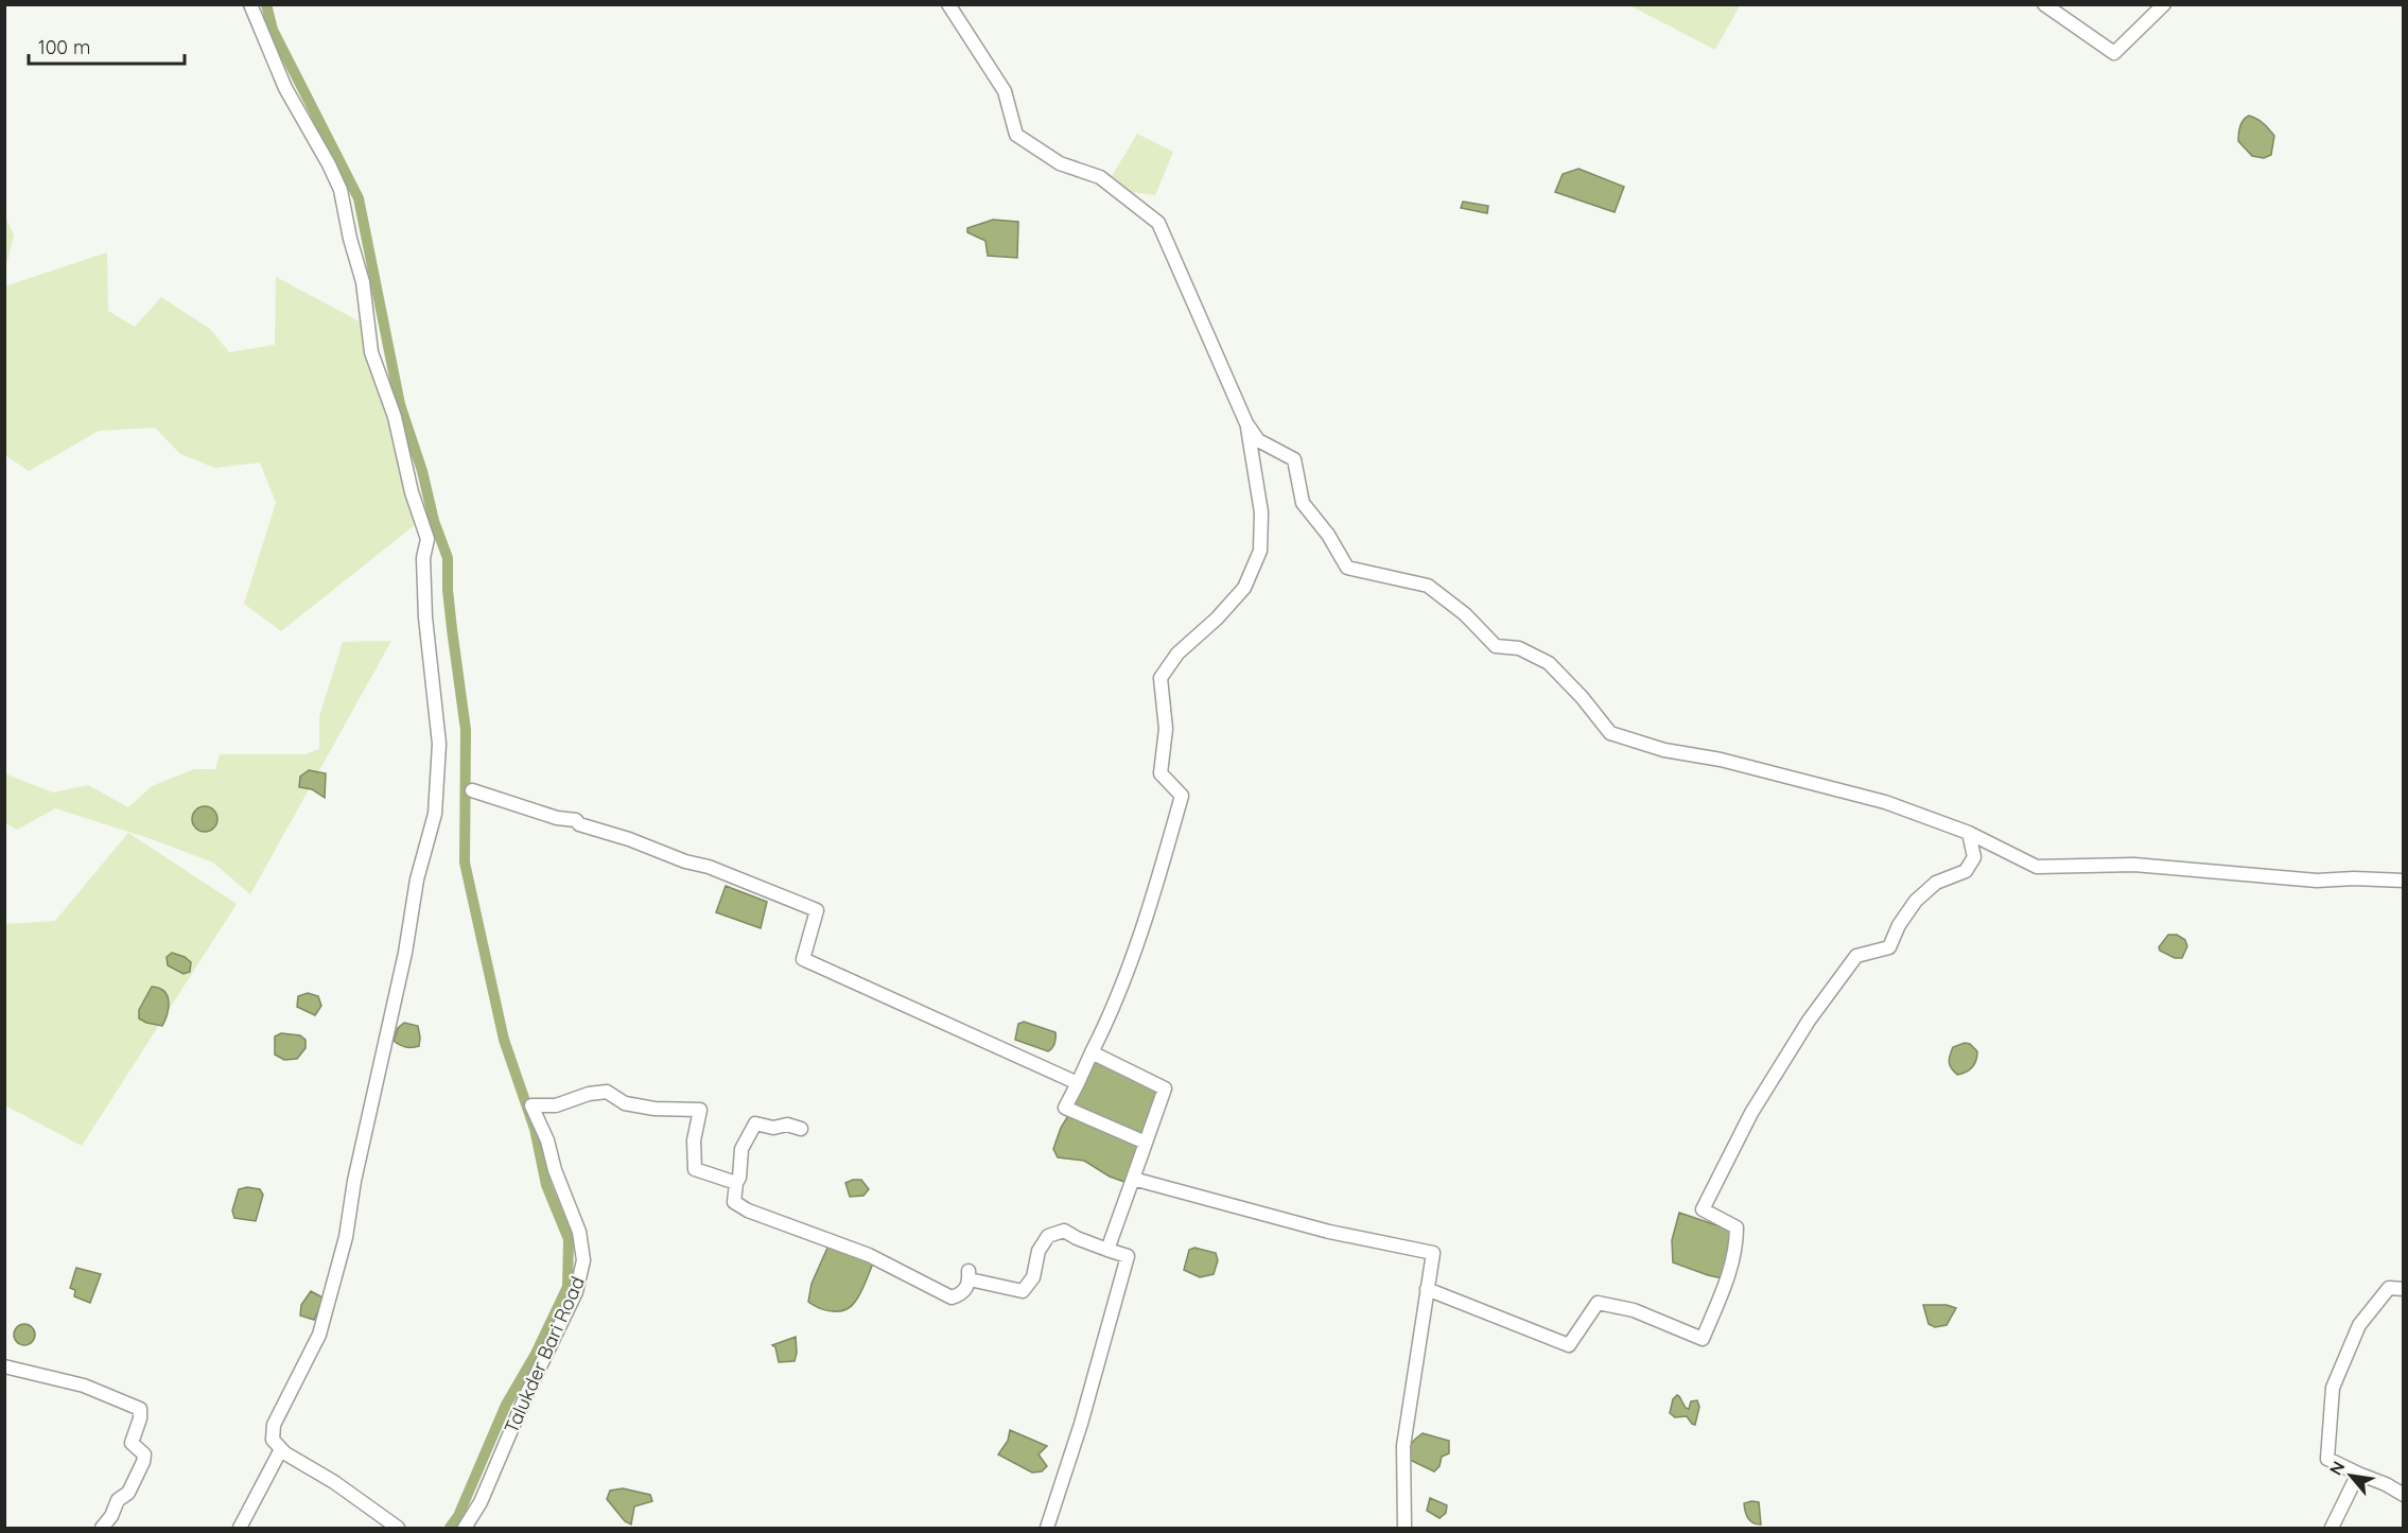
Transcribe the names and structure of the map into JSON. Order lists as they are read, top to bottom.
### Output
{
  "streets": {
    "street": ["Talukder Bari Road"]
  },
  "scale_bar": "100 m",
  "north": "top left"
}
